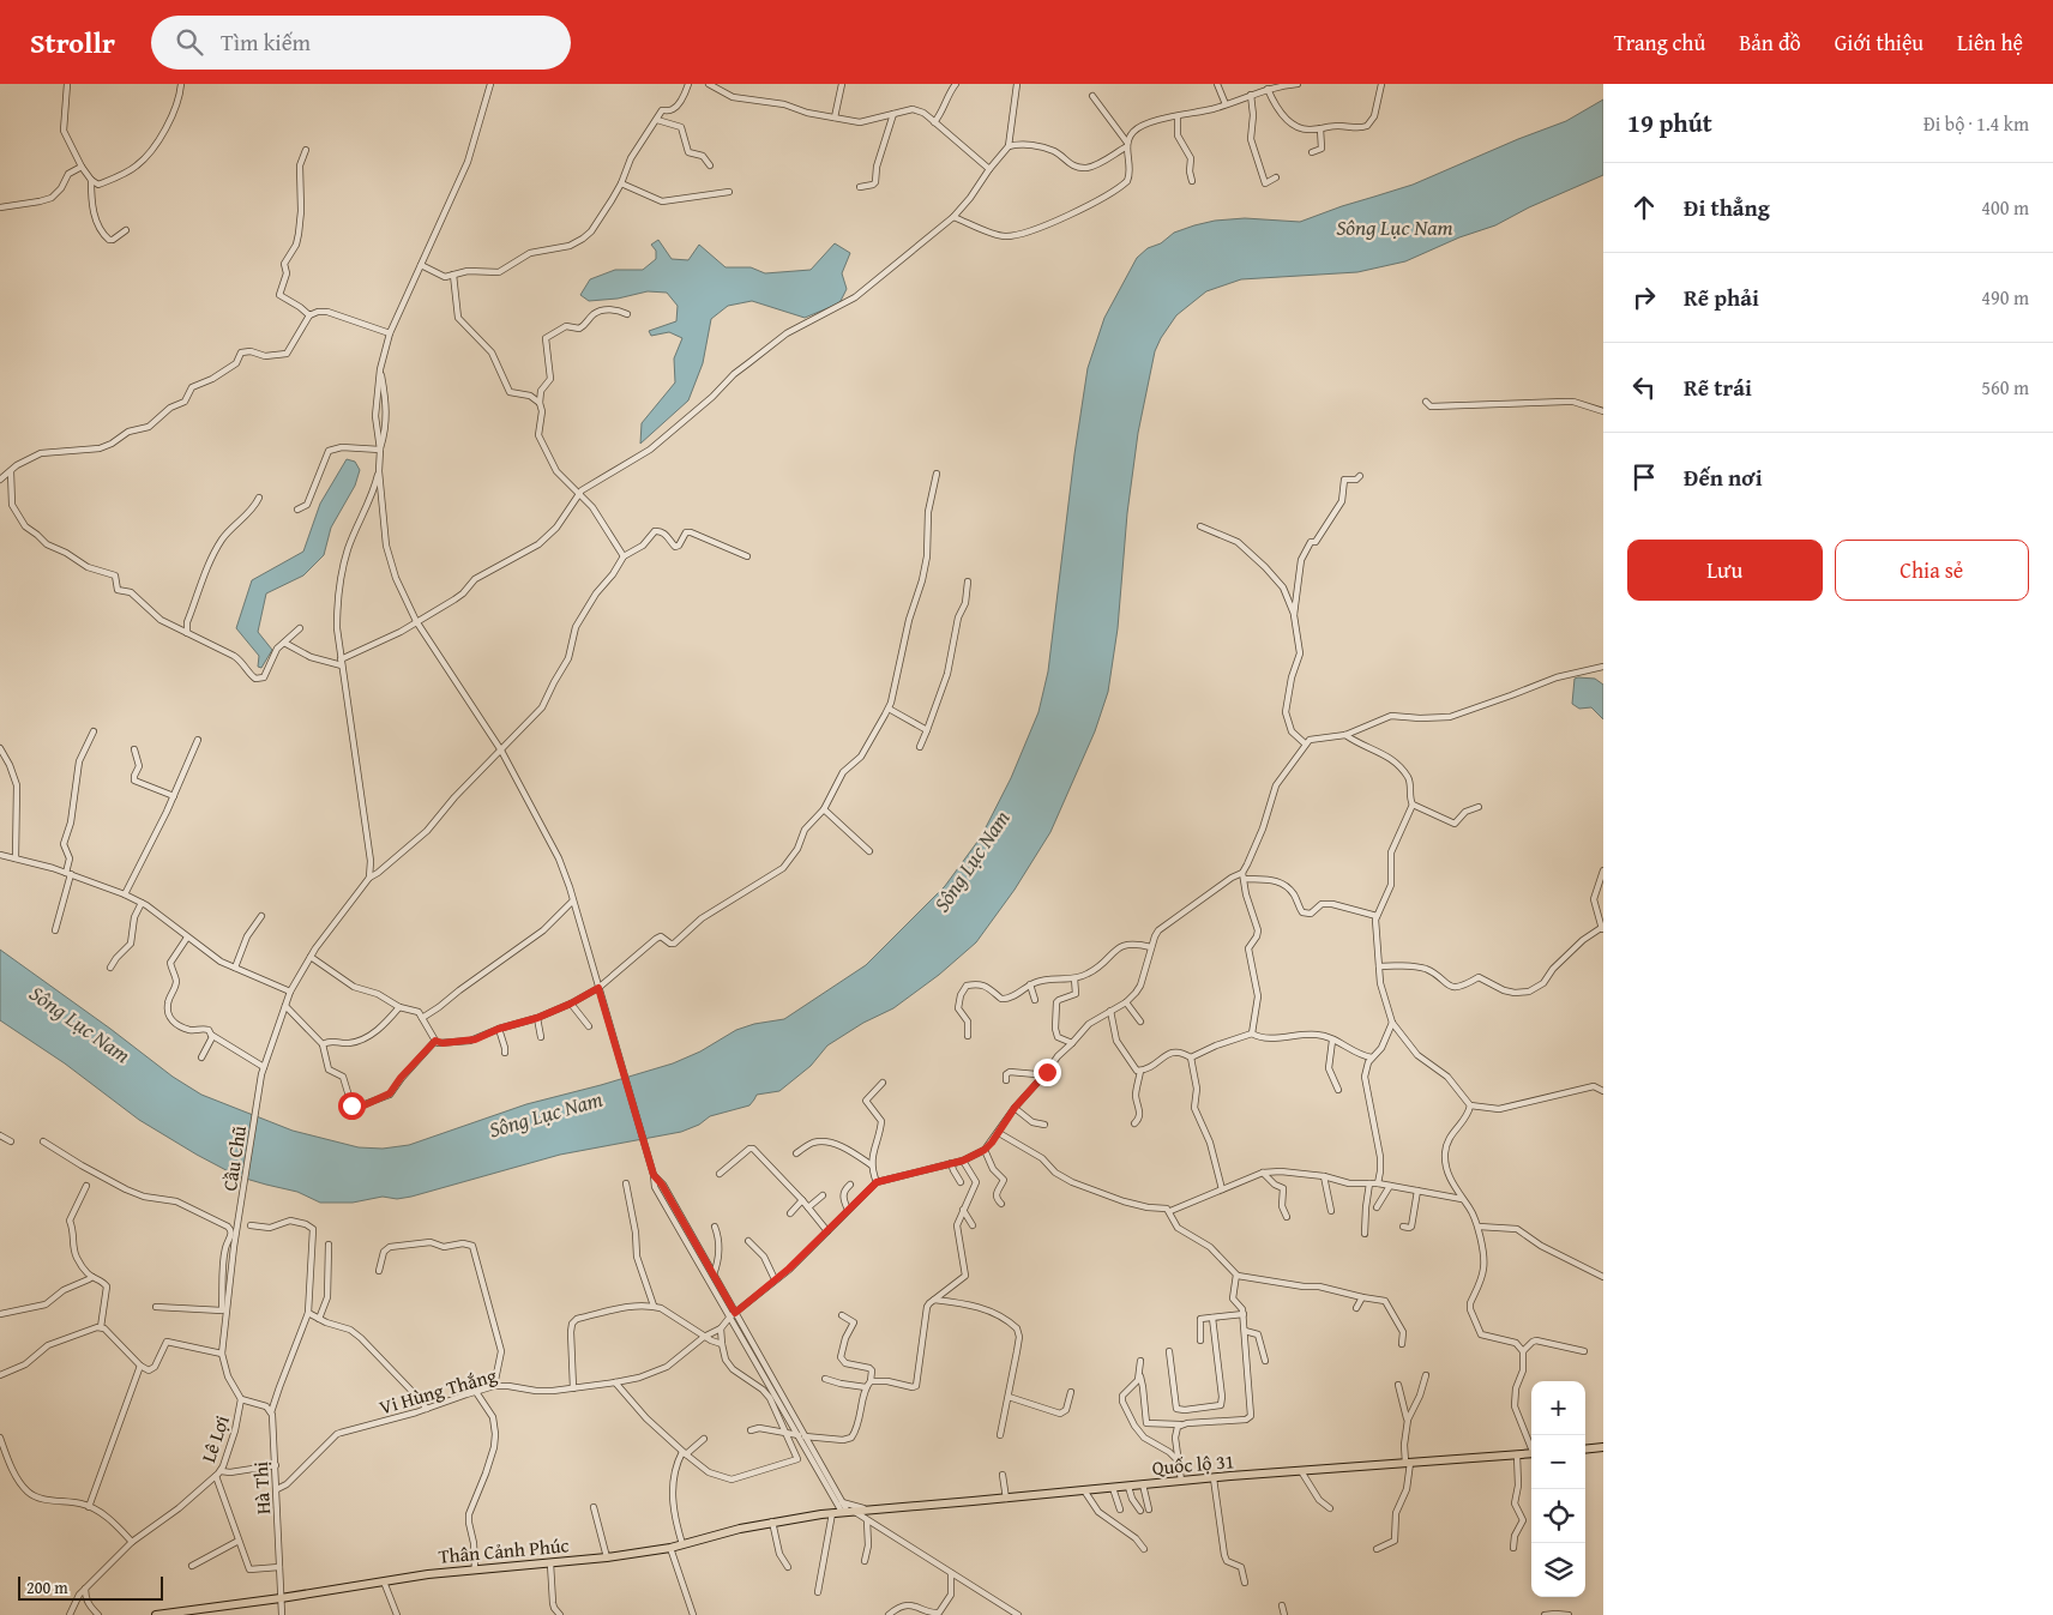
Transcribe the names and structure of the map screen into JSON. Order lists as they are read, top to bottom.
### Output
{
  "streets": {
    "highway": ["Quốc lộ 31", "Thân Cảnh Phúc"],
    "street": [
      "Cầu Chũ",
      "Vi Hùng Thắng",
      "Lê Lợi",
      "Hà Thị"
    ]
  },
  "crossings": [
    ["Cầu Chũ", "Lê Lợi"],
    ["Vi Hùng Thắng", "Hà Thị"],
    ["Quốc lộ 31", "Thân Cảnh Phúc"],
    ["Hà Thị", "Thân Cảnh Phúc"]
  ],
  "water": ["Sông Lục Nam"],
  "scale_bar": "200 m",
  "page": {
    "header": "Strollr",
    "search": "Tìm kiếm",
    "nav": [
      "Trang chủ",
      "Bản đồ",
      "Giới thiệu",
      "Liên hệ"
    ],
    "heading": ["19 phút", "Đi bộ · 1.4 km"],
    "list": [
      ["Đi thẳng", "400 m"],
      ["Rẽ phải", "490 m"],
      ["Rẽ trái", "560 m"],
      "Đến nơi"
    ],
    "buttons": ["Lưu", "Chia sẻ"],
    "map_buttons": ["+", "−"],
    "scale": "200 m"
  }
}
